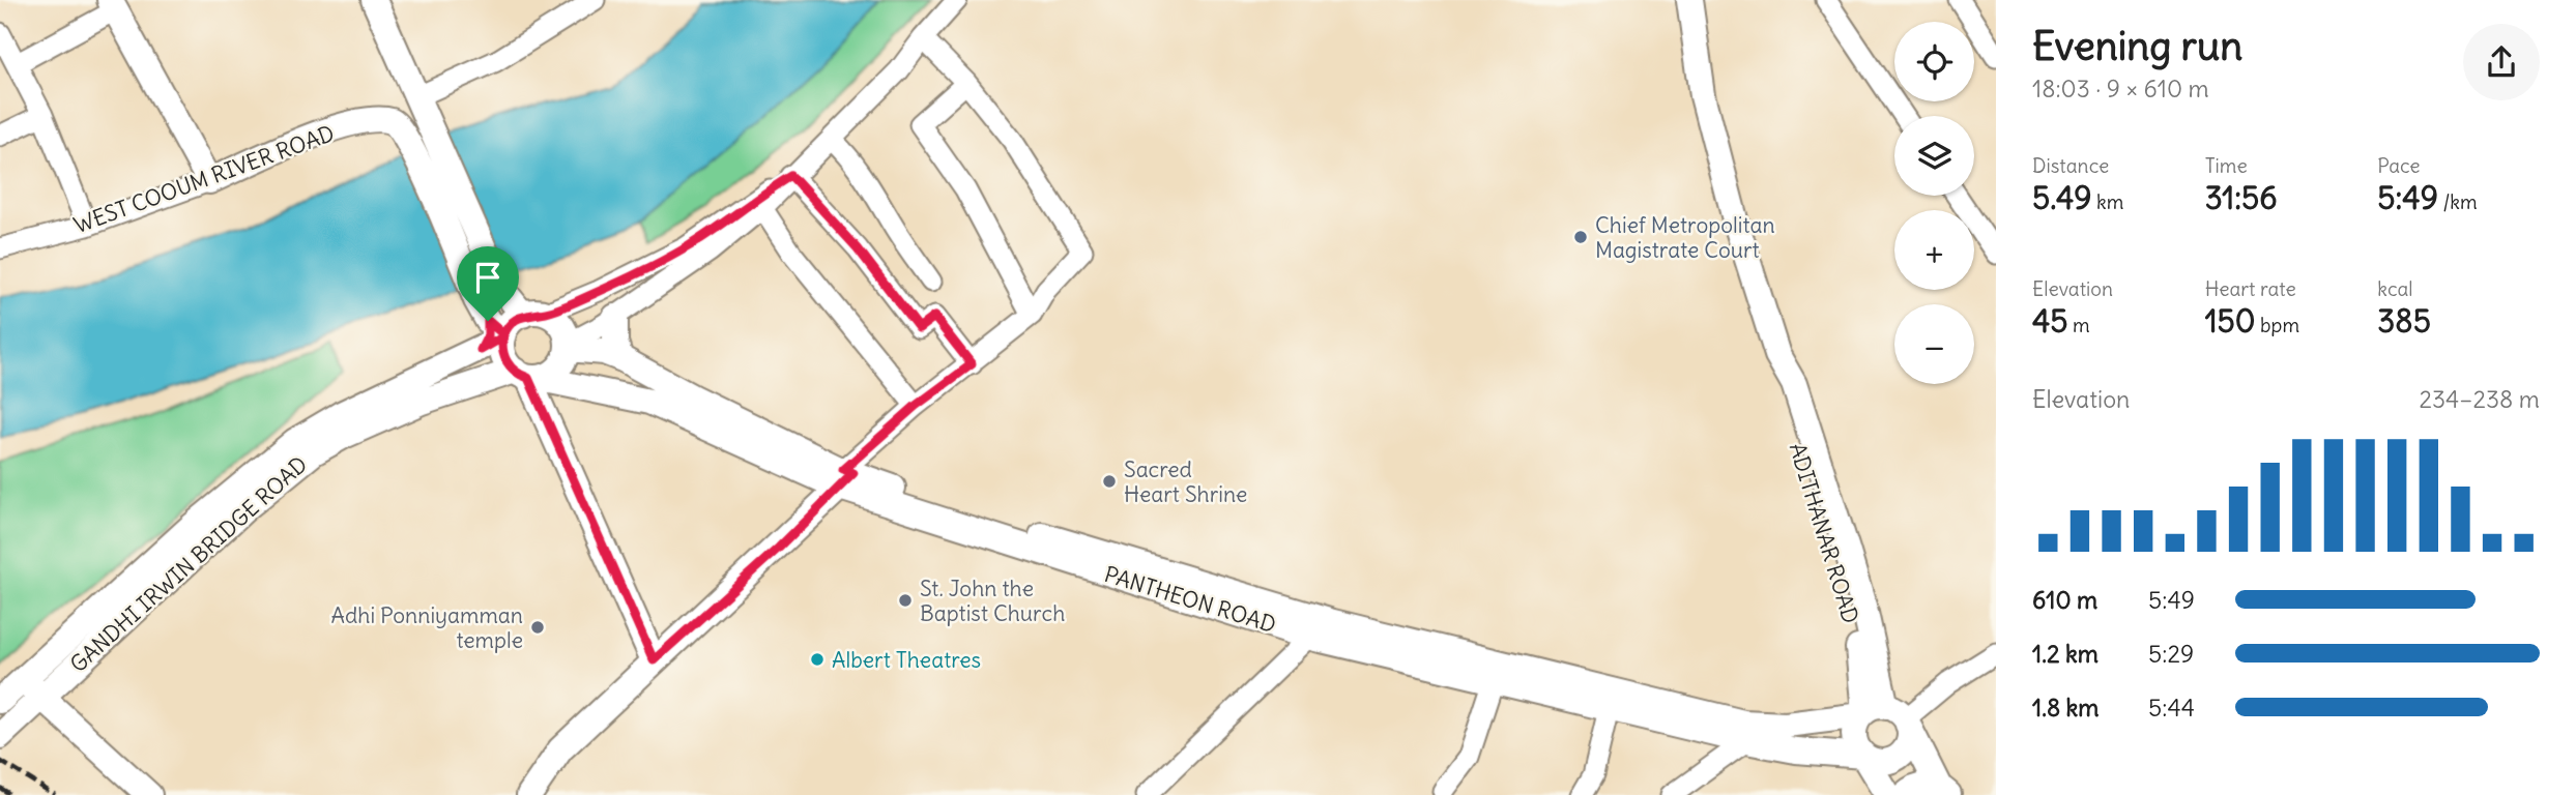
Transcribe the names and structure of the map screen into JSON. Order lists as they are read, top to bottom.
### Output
{
  "streets": {
    "main road": [
      "WEST COOUM RIVER ROAD",
      "ADITHANAR ROAD",
      "GANDHI IRWIN BRIDGE ROAD",
      "PANTHEON ROAD"
    ]
  },
  "crossings": [
    ["WEST COOUM RIVER ROAD", "GANDHI IRWIN BRIDGE ROAD"],
    ["WEST COOUM RIVER ROAD", "PANTHEON ROAD"],
    ["ADITHANAR ROAD", "PANTHEON ROAD"],
    ["GANDHI IRWIN BRIDGE ROAD", "PANTHEON ROAD"]
  ],
  "places": [
    "Chief Metropolitan Magistrate Court",
    "Sacred Heart Shrine",
    "St. John the Baptist Church",
    "Adhi Ponniyamman temple",
    "Albert Theatres"
  ],
  "page": {
    "heading": ["Evening run", "18:03 · 9 × 610 m"],
    "map_buttons": ["+", "−"],
    "stats": [
      ["Distance", "5.49 km"],
      ["Time", "31:56"],
      ["Pace", "5:49 /km"],
      ["Elevation", "45 m"],
      ["Heart rate", "150 bpm"],
      ["kcal", "385"]
    ],
    "chart": ["Elevation", "234–238 m"],
    "list": [
      {
        "name": "610 m",
        "note": "5:49"
      },
      {
        "name": "1.2 km",
        "note": "5:29"
      },
      {
        "name": "1.8 km",
        "note": "5:44"
      }
    ]
  }
}
